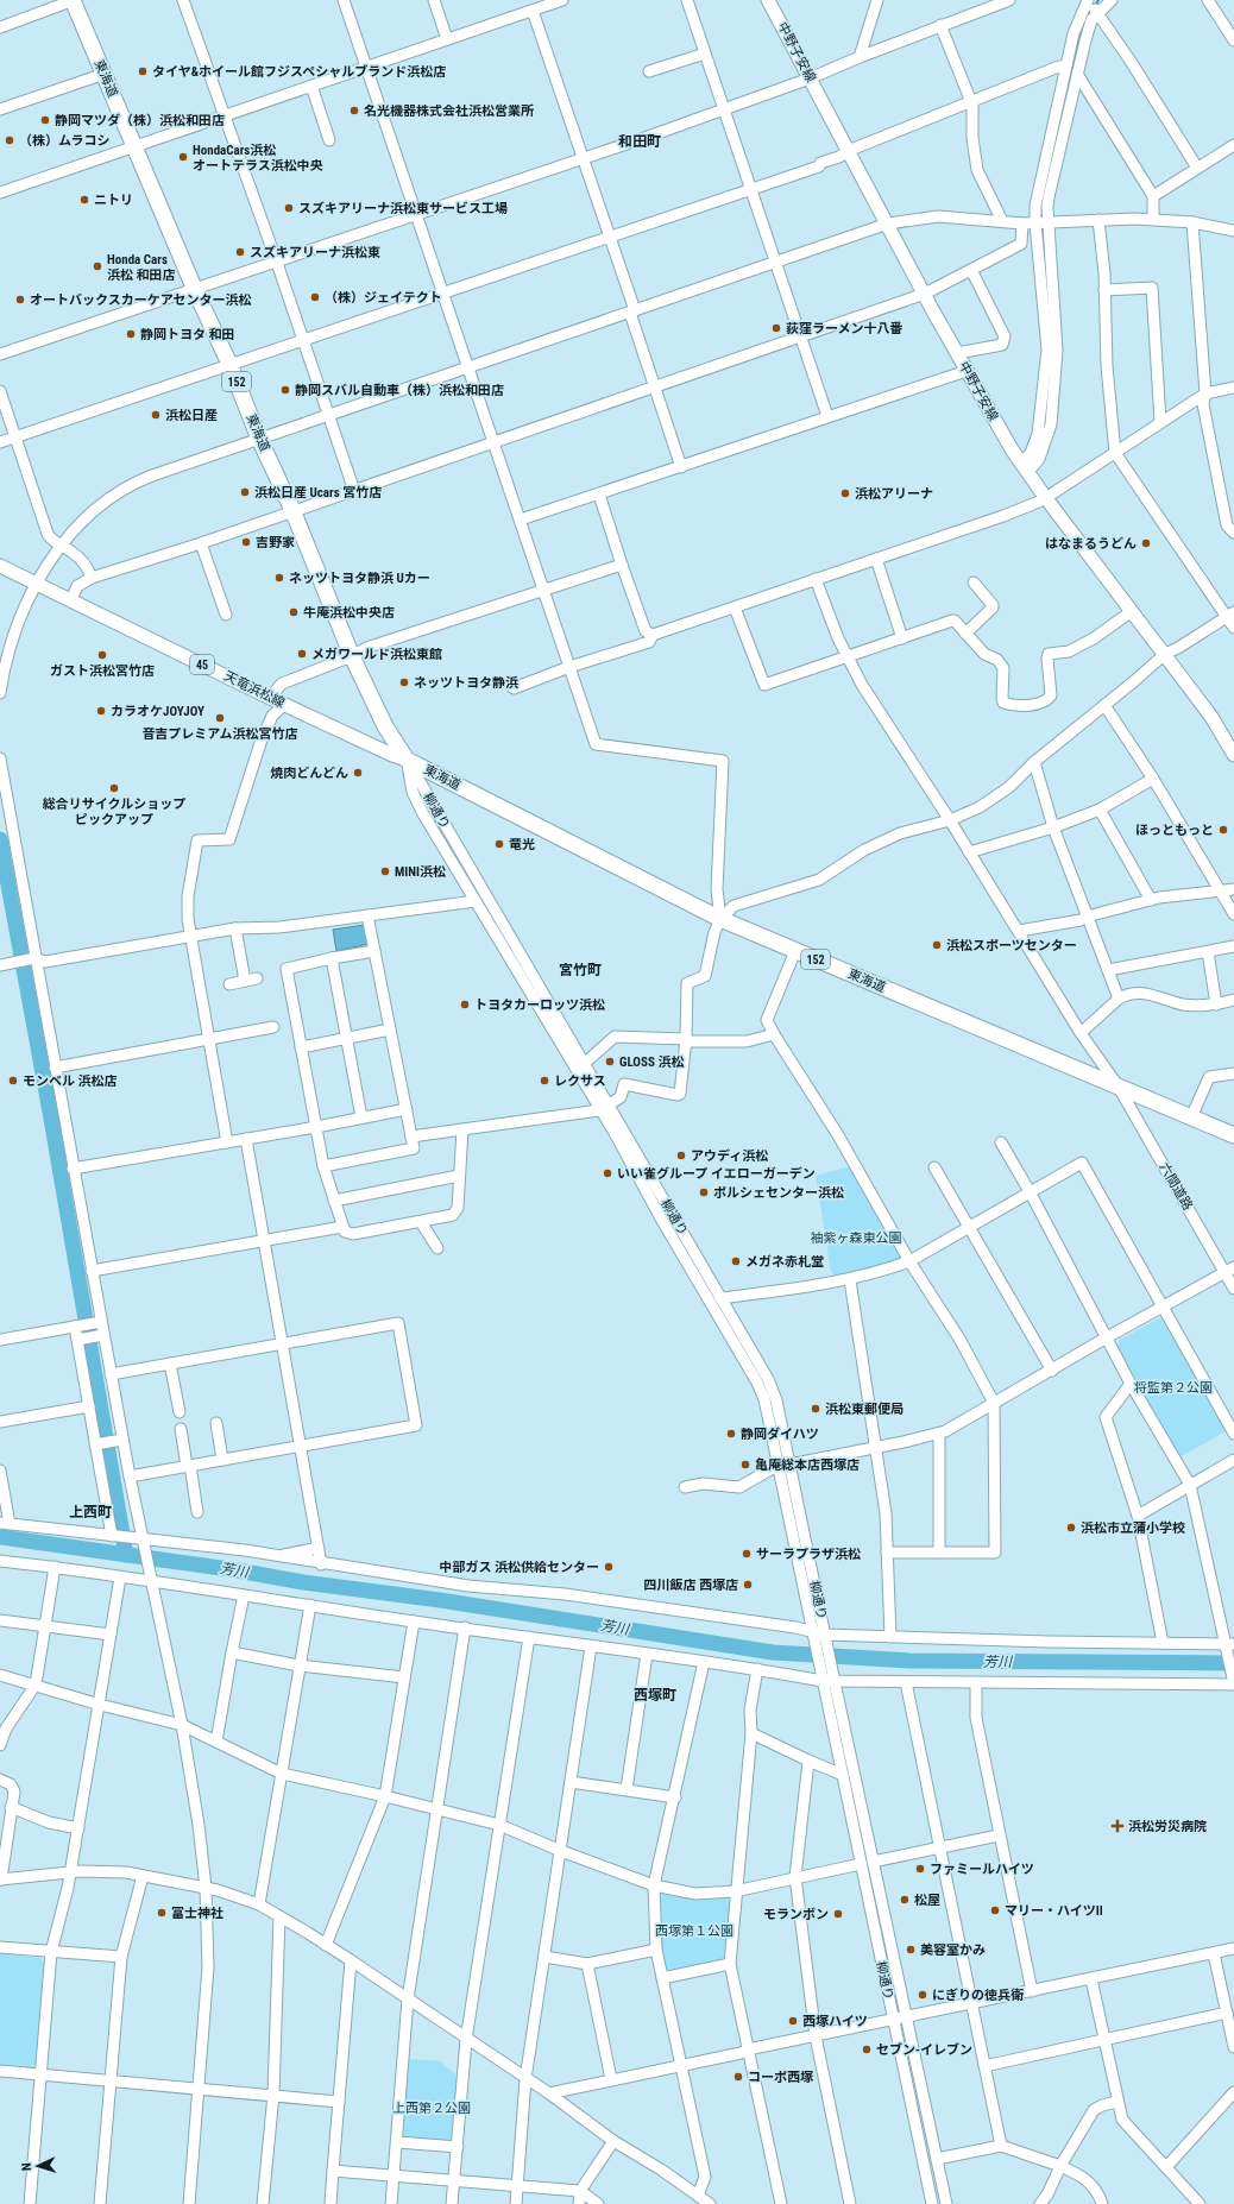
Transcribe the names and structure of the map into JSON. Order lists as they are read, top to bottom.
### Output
{
  "streets": {
    "highway": ["東海道", "152"],
    "main road": ["中野子安線", "45", "天竜浜松線"],
    "street": ["柳通り", "六間道路"]
  },
  "crossings": [
    ["東海道", "天竜浜松線"],
    ["東海道", "柳通り"],
    ["東海道", "六間道路"],
    ["天竜浜松線", "柳通り"]
  ],
  "districts": [
    "和田町",
    "宮竹町",
    "上西町",
    "西塚町"
  ],
  "water": ["芳川"],
  "parks": [
    "袖紫ヶ森東公園",
    "将監第２公園",
    "西塚第１公園",
    "上西第２公園"
  ],
  "places": {
    "other": [
      "タイヤ&ホイール館フジスペシャルブランド浜松店",
      "名光機器株式会社浜松営業所",
      "静岡マツダ（株）浜松和田店",
      "（株）ムラコシ",
      "HondaCars浜松 オートテラス浜松中央",
      "ニトリ",
      "スズキアリーナ浜松東サービス工場",
      "スズキアリーナ浜松東",
      "Honda Cars 浜松 和田店",
      "（株）ジェイテクト",
      "オートバックスカーケアセンター浜松",
      "荻窪ラーメン十八番",
      "静岡トヨタ 和田",
      "静岡スバル自動車（株）浜松和田店",
      "浜松日産",
      "浜松日産 Ucars 宮竹店",
      "浜松アリーナ",
      "吉野家",
      "はなまるうどん",
      "ネッツトヨタ静浜 Uカー",
      "牛庵浜松中央店",
      "メガワールド浜松東館",
      "ガスト浜松宮竹店",
      "ネッツトヨタ静浜",
      "カラオケJOYJOY",
      "音吉プレミアム浜松宮竹店",
      "焼肉どんどん",
      "総合リサイクルショップ ピックアップ",
      "ほっともっと",
      "竜光",
      "MINI浜松",
      "浜松スポーツセンター",
      "トヨタカーロッツ浜松",
      "GLOSS 浜松",
      "モンベル 浜松店",
      "レクサス",
      "アウディ浜松",
      "いい雀グループ イエローガーデン",
      "ポルシェセンター浜松",
      "メガネ赤札堂",
      "浜松東郵便局",
      "静岡ダイハツ",
      "亀庵総本店西塚店",
      "浜松市立蒲小学校",
      "サーラプラザ浜松",
      "中部ガス 浜松供給センター",
      "四川飯店 西塚店",
      "ファミールハイツ",
      "松屋",
      "マリー・ハイツII",
      "冨士神社",
      "モランボン",
      "美容室かみ",
      "にぎりの徳兵衛",
      "西塚ハイツ",
      "セブン-イレブン",
      "コーポ西塚"
    ],
    "health": ["浜松労災病院"]
  },
  "north": "left"
}
